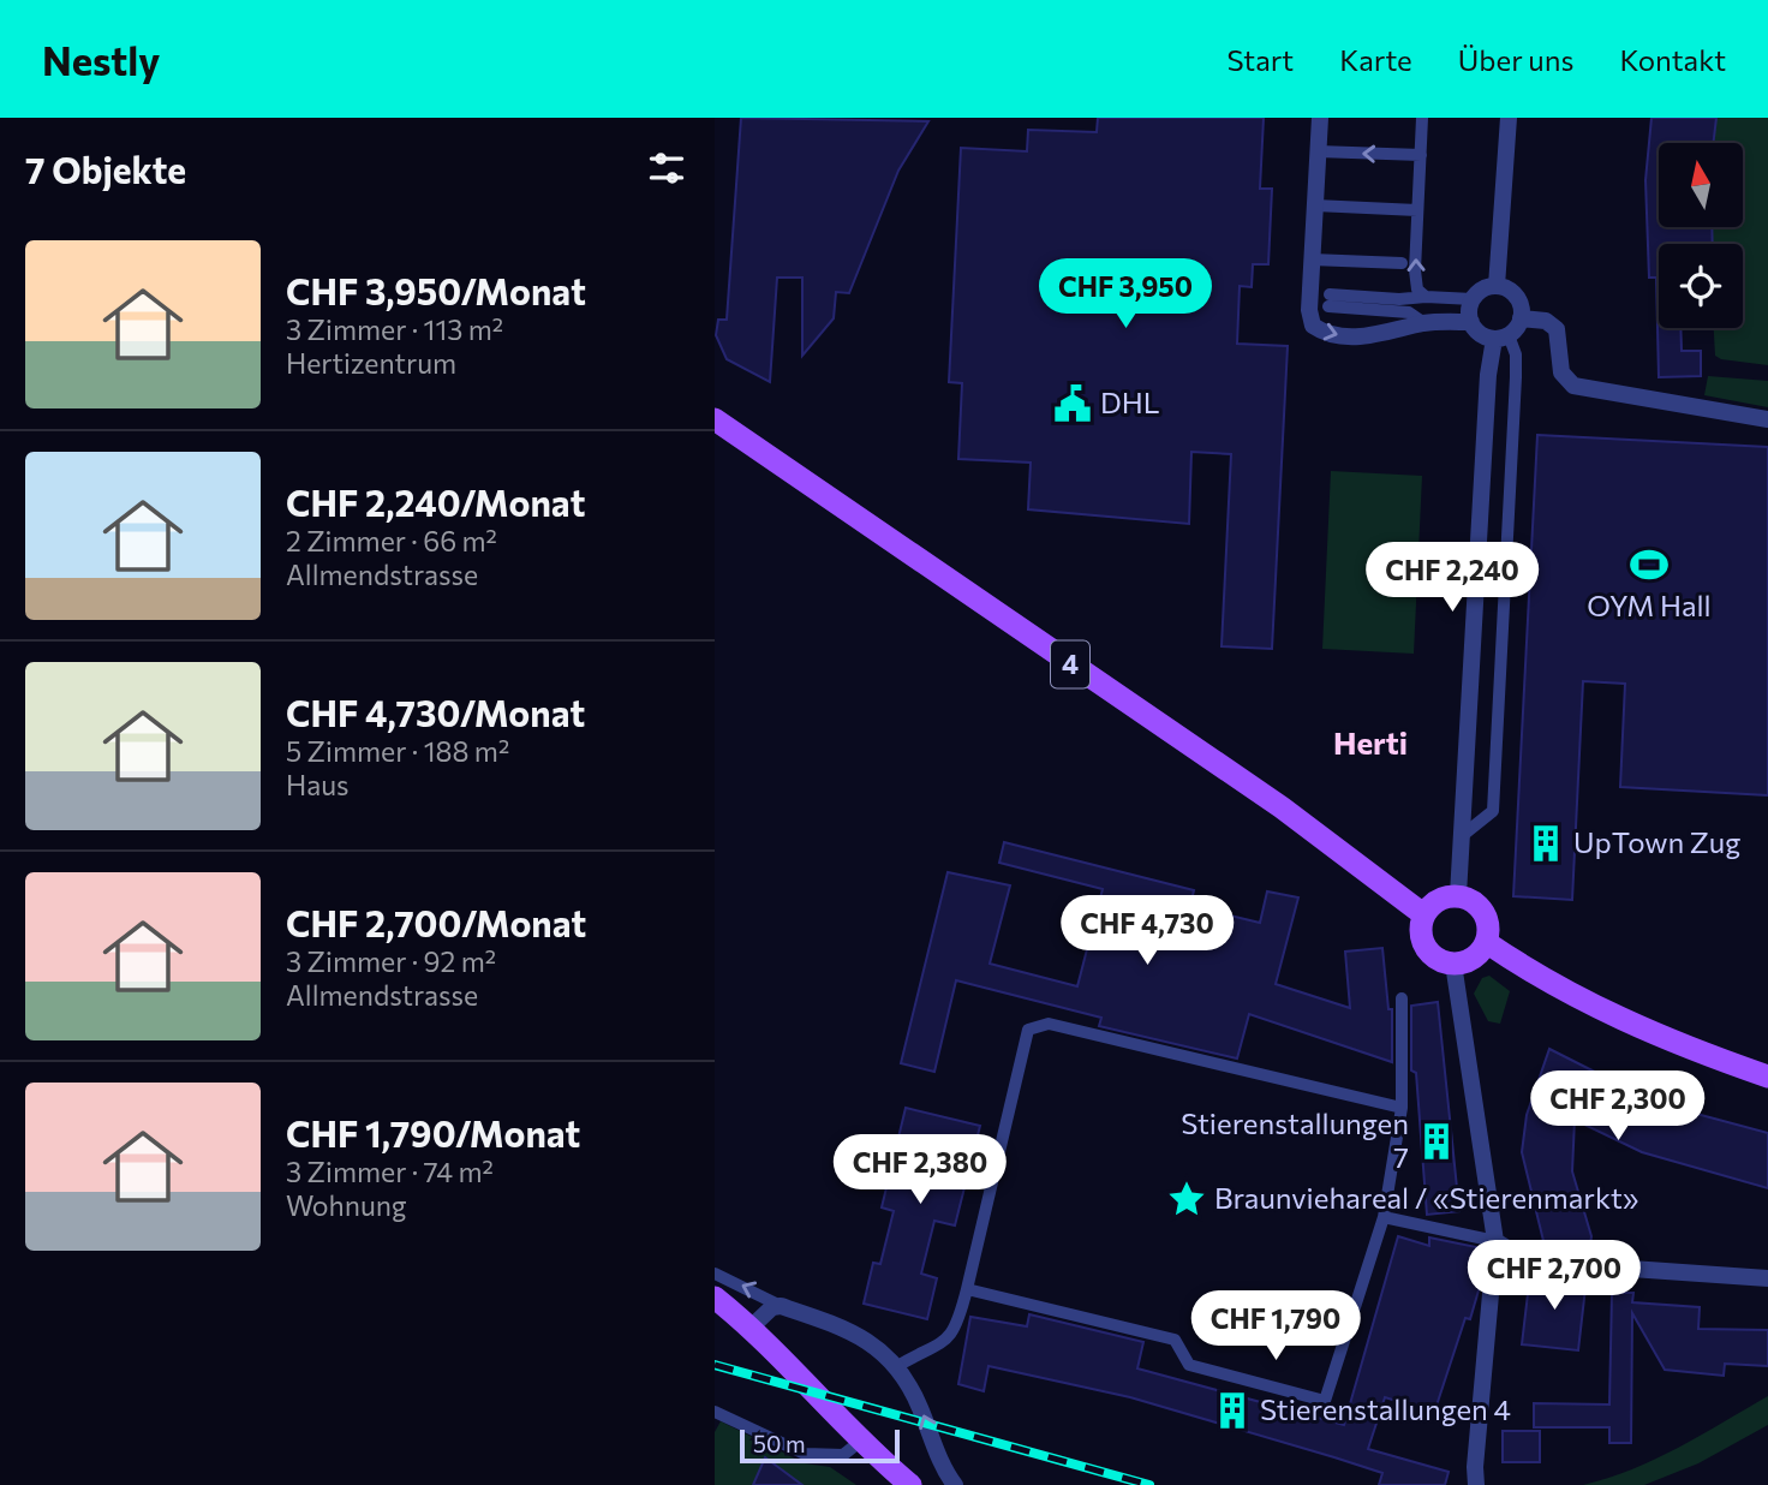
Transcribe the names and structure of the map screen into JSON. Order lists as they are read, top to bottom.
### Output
{
  "streets": {
    "main road": ["4"]
  },
  "districts": ["Herti"],
  "places": {
    "public building": ["DHL"],
    "sports": ["OYM Hall"],
    "building": ["UpTown Zug", "Stierenstallungen 7", "Stierenstallungen 4"],
    "place": ["Braunviehareal / «Stierenmarkt»"]
  },
  "scale_bar": "50 m",
  "north": "top",
  "page": {
    "header": "Nestly",
    "nav": [
      "Start",
      "Karte",
      "Über uns",
      "Kontakt"
    ],
    "heading": "7 Objekte",
    "list": [
      {
        "name": "CHF 3,950/Monat",
        "note": "3 Zimmer · 113 m² · Hertizentrum"
      },
      {
        "name": "CHF 2,240/Monat",
        "note": "2 Zimmer · 66 m² · Allmendstrasse"
      },
      {
        "name": "CHF 4,730/Monat",
        "note": "5 Zimmer · 188 m² · Haus"
      },
      {
        "name": "CHF 2,700/Monat",
        "note": "3 Zimmer · 92 m² · Allmendstrasse"
      },
      {
        "name": "CHF 1,790/Monat",
        "note": "3 Zimmer · 74 m² · Wohnung"
      }
    ],
    "price": [
      "CHF 3,950",
      "CHF 2,240",
      "CHF 4,730",
      "CHF 2,300",
      "CHF 2,380",
      "CHF 2,700",
      "CHF 1,790"
    ],
    "scale": "50 m"
  }
}
